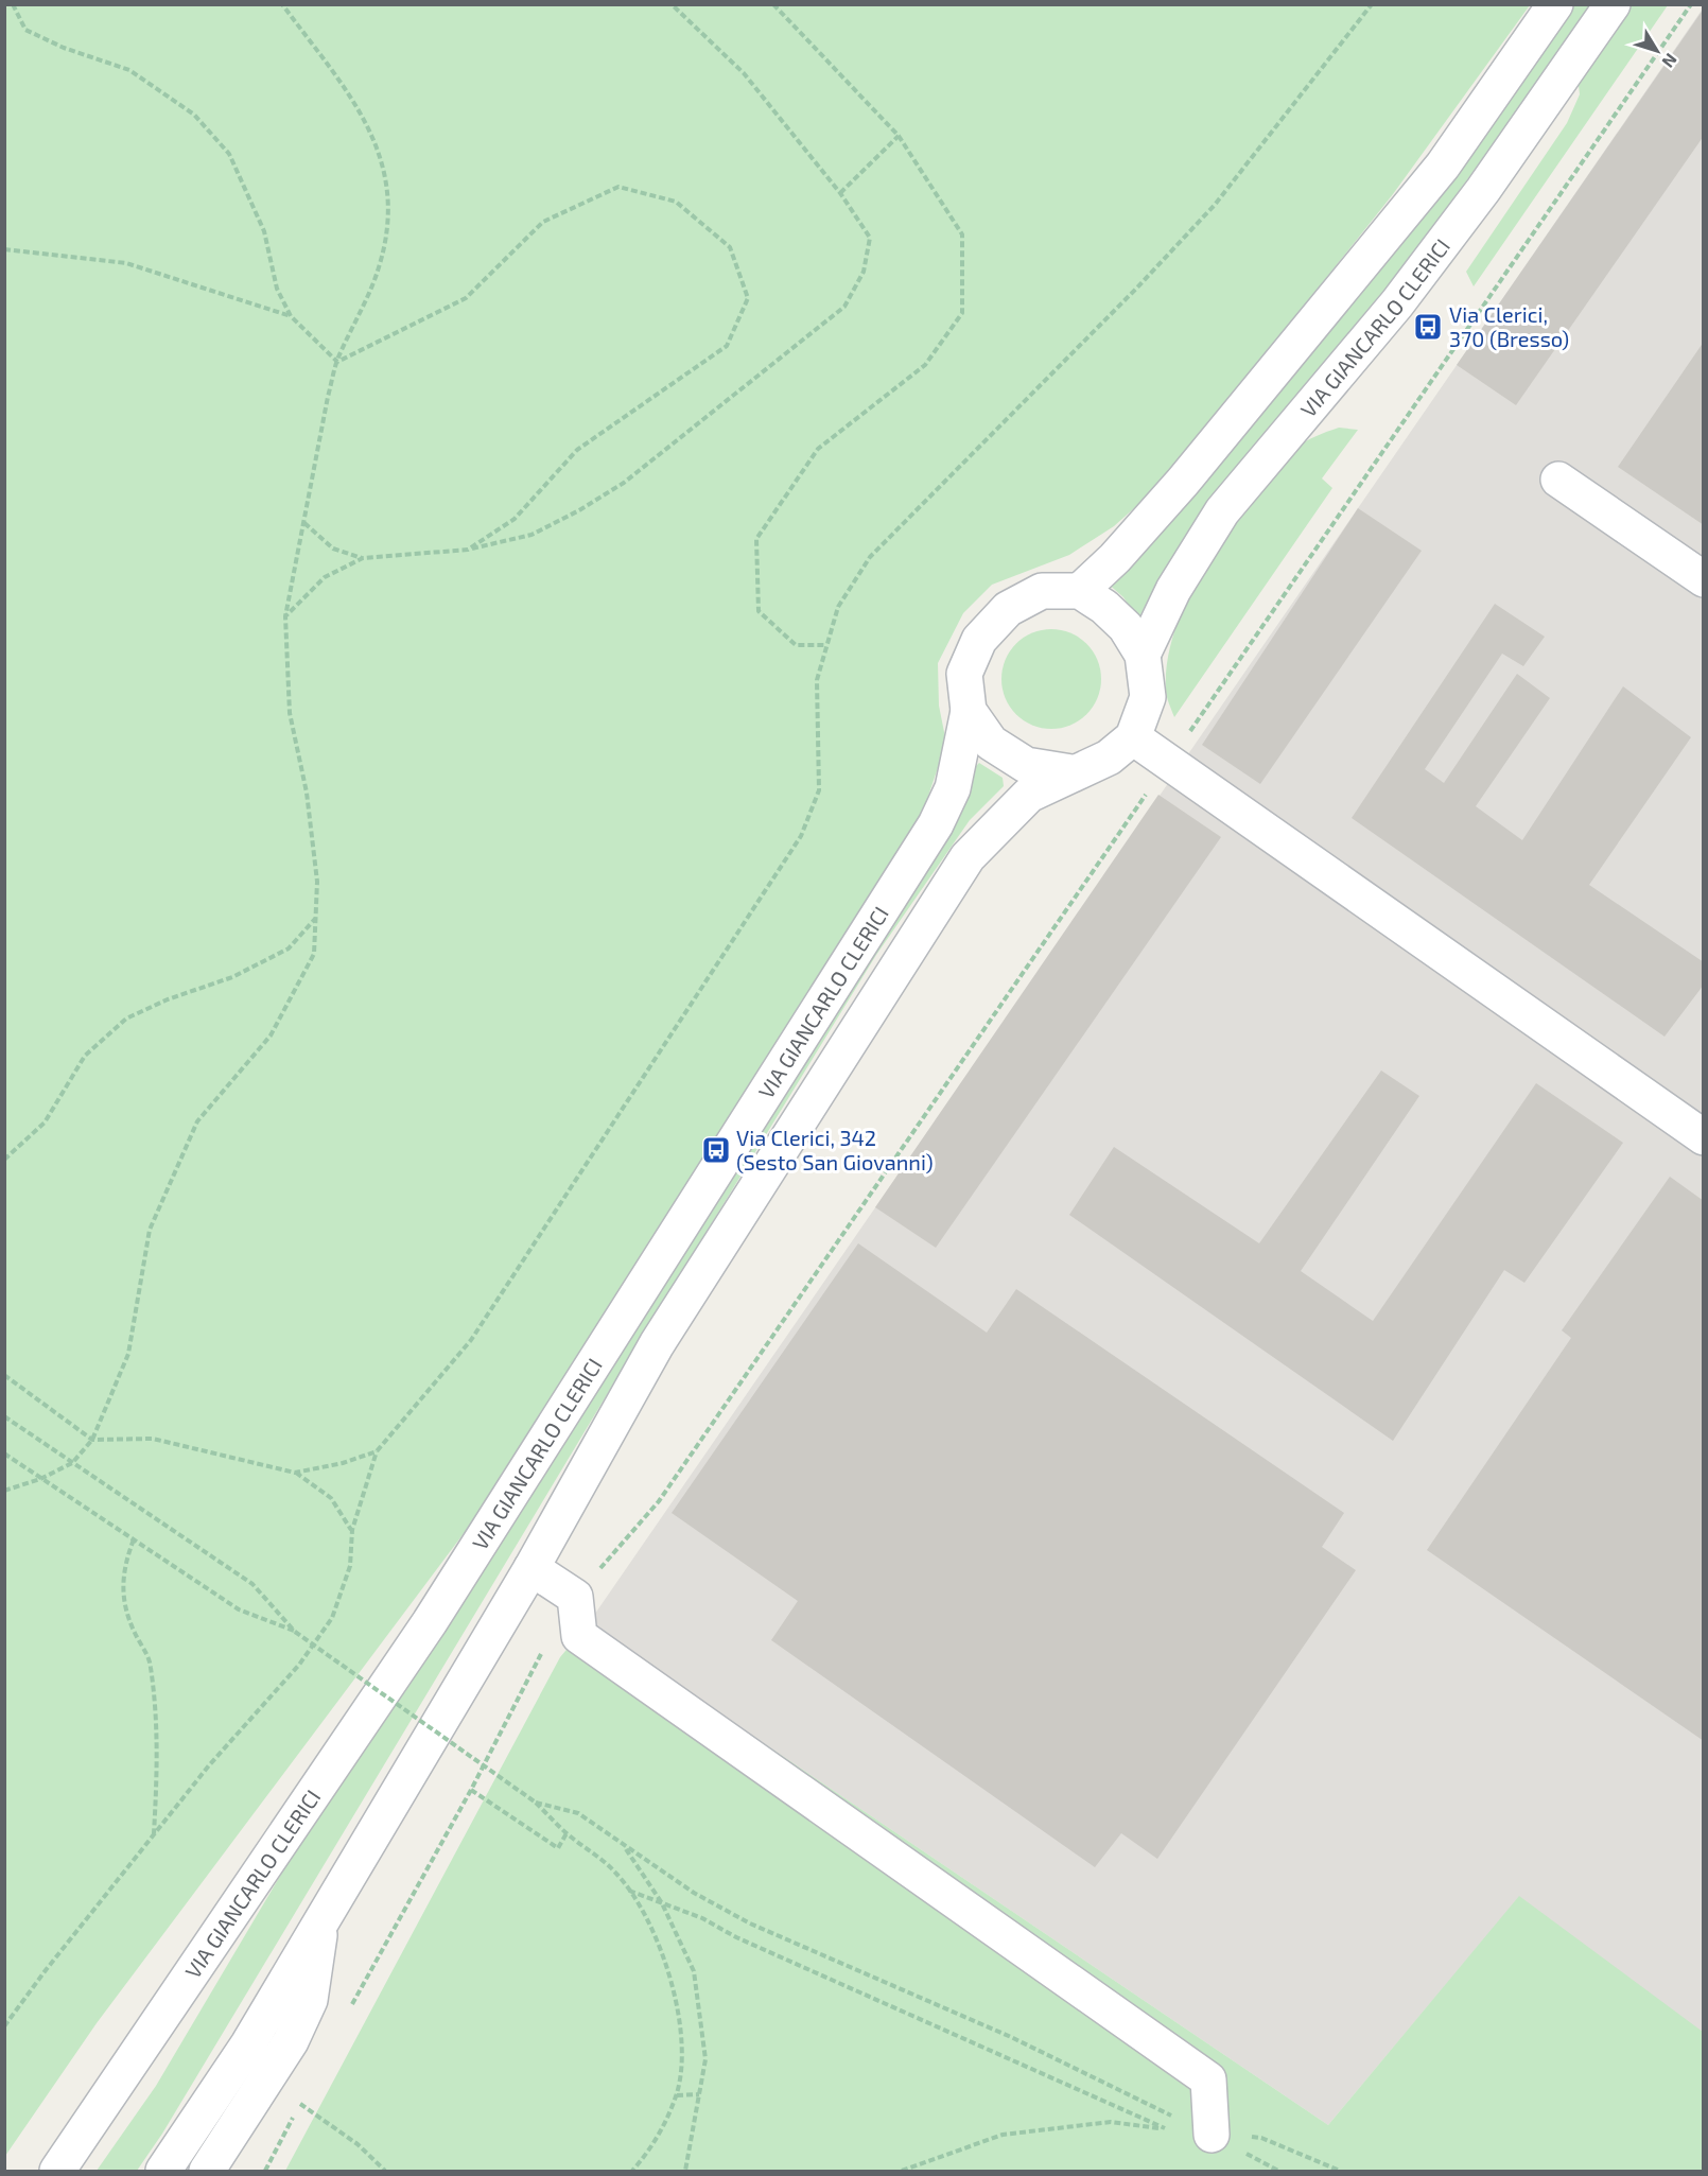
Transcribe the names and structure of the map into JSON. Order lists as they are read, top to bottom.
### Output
{
  "streets": {
    "street": ["VIA GIANCARLO CLERICI"]
  },
  "places": {
    "bus stop": ["Via Clerici, 370 (Bresso)", "Via Clerici, 342 (Sesto San Giovanni)"]
  },
  "north": "bottom right"
}
